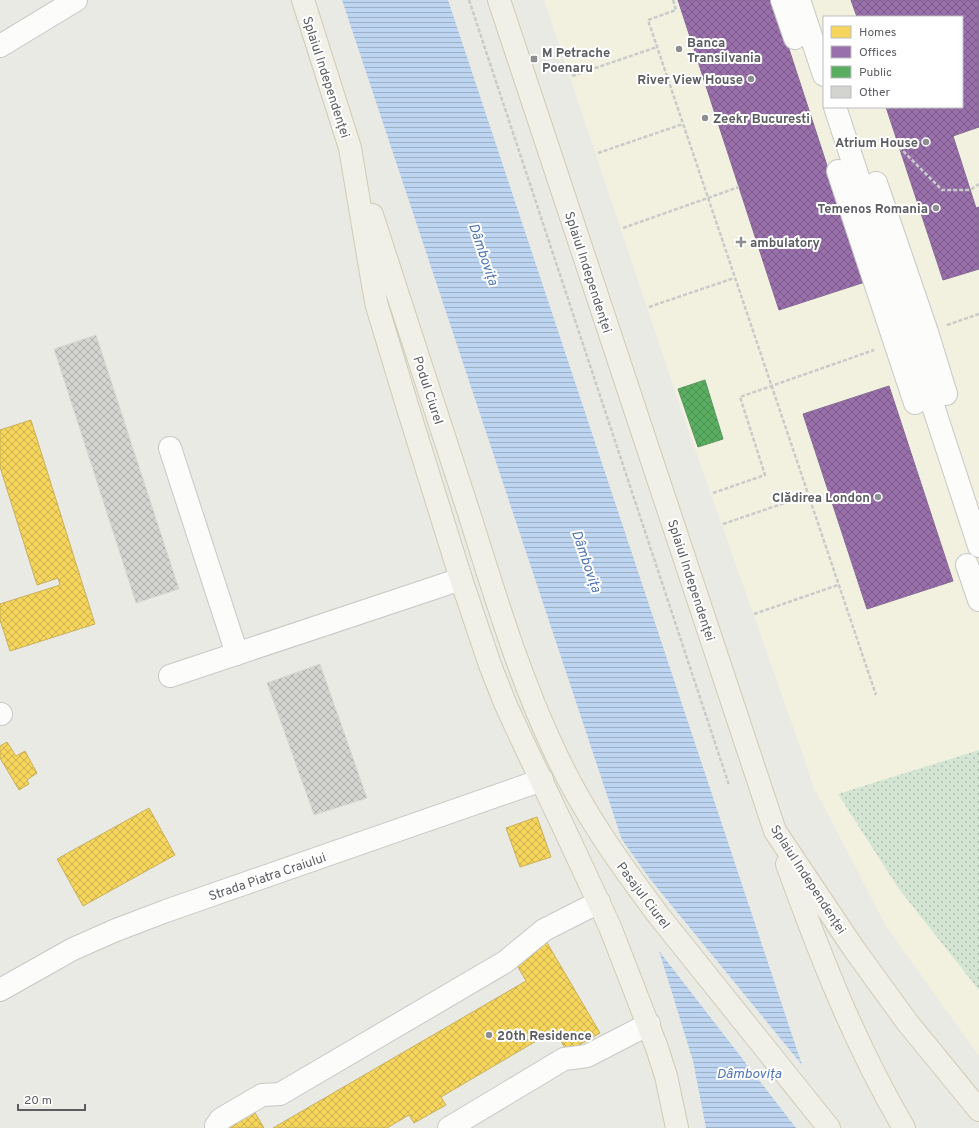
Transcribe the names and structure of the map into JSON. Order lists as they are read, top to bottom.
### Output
{
  "streets": {
    "main road": ["Splaiul Independenței", "Podul Ciurel", "Pasajul Ciurel"],
    "street": ["Strada Piatra Craiului"]
  },
  "crossings": [
    ["Splaiul Independenței", "Podul Ciurel"],
    ["Splaiul Independenței", "Strada Piatra Craiului"],
    ["Podul Ciurel", "Pasajul Ciurel"]
  ],
  "water": ["Dâmbovița"],
  "places": {
    "other": [
      "Banca Transilvania",
      "River View House",
      "Zeekr Bucuresti",
      "Atrium House",
      "Temenos Romania",
      "Clădirea London",
      "20th Residence"
    ],
    "transit": ["M Petrache Poenaru"],
    "health": ["ambulatory"]
  },
  "legend": [
    "Homes",
    "Offices",
    "Public",
    "Other"
  ],
  "scale_bar": "20 m"
}
